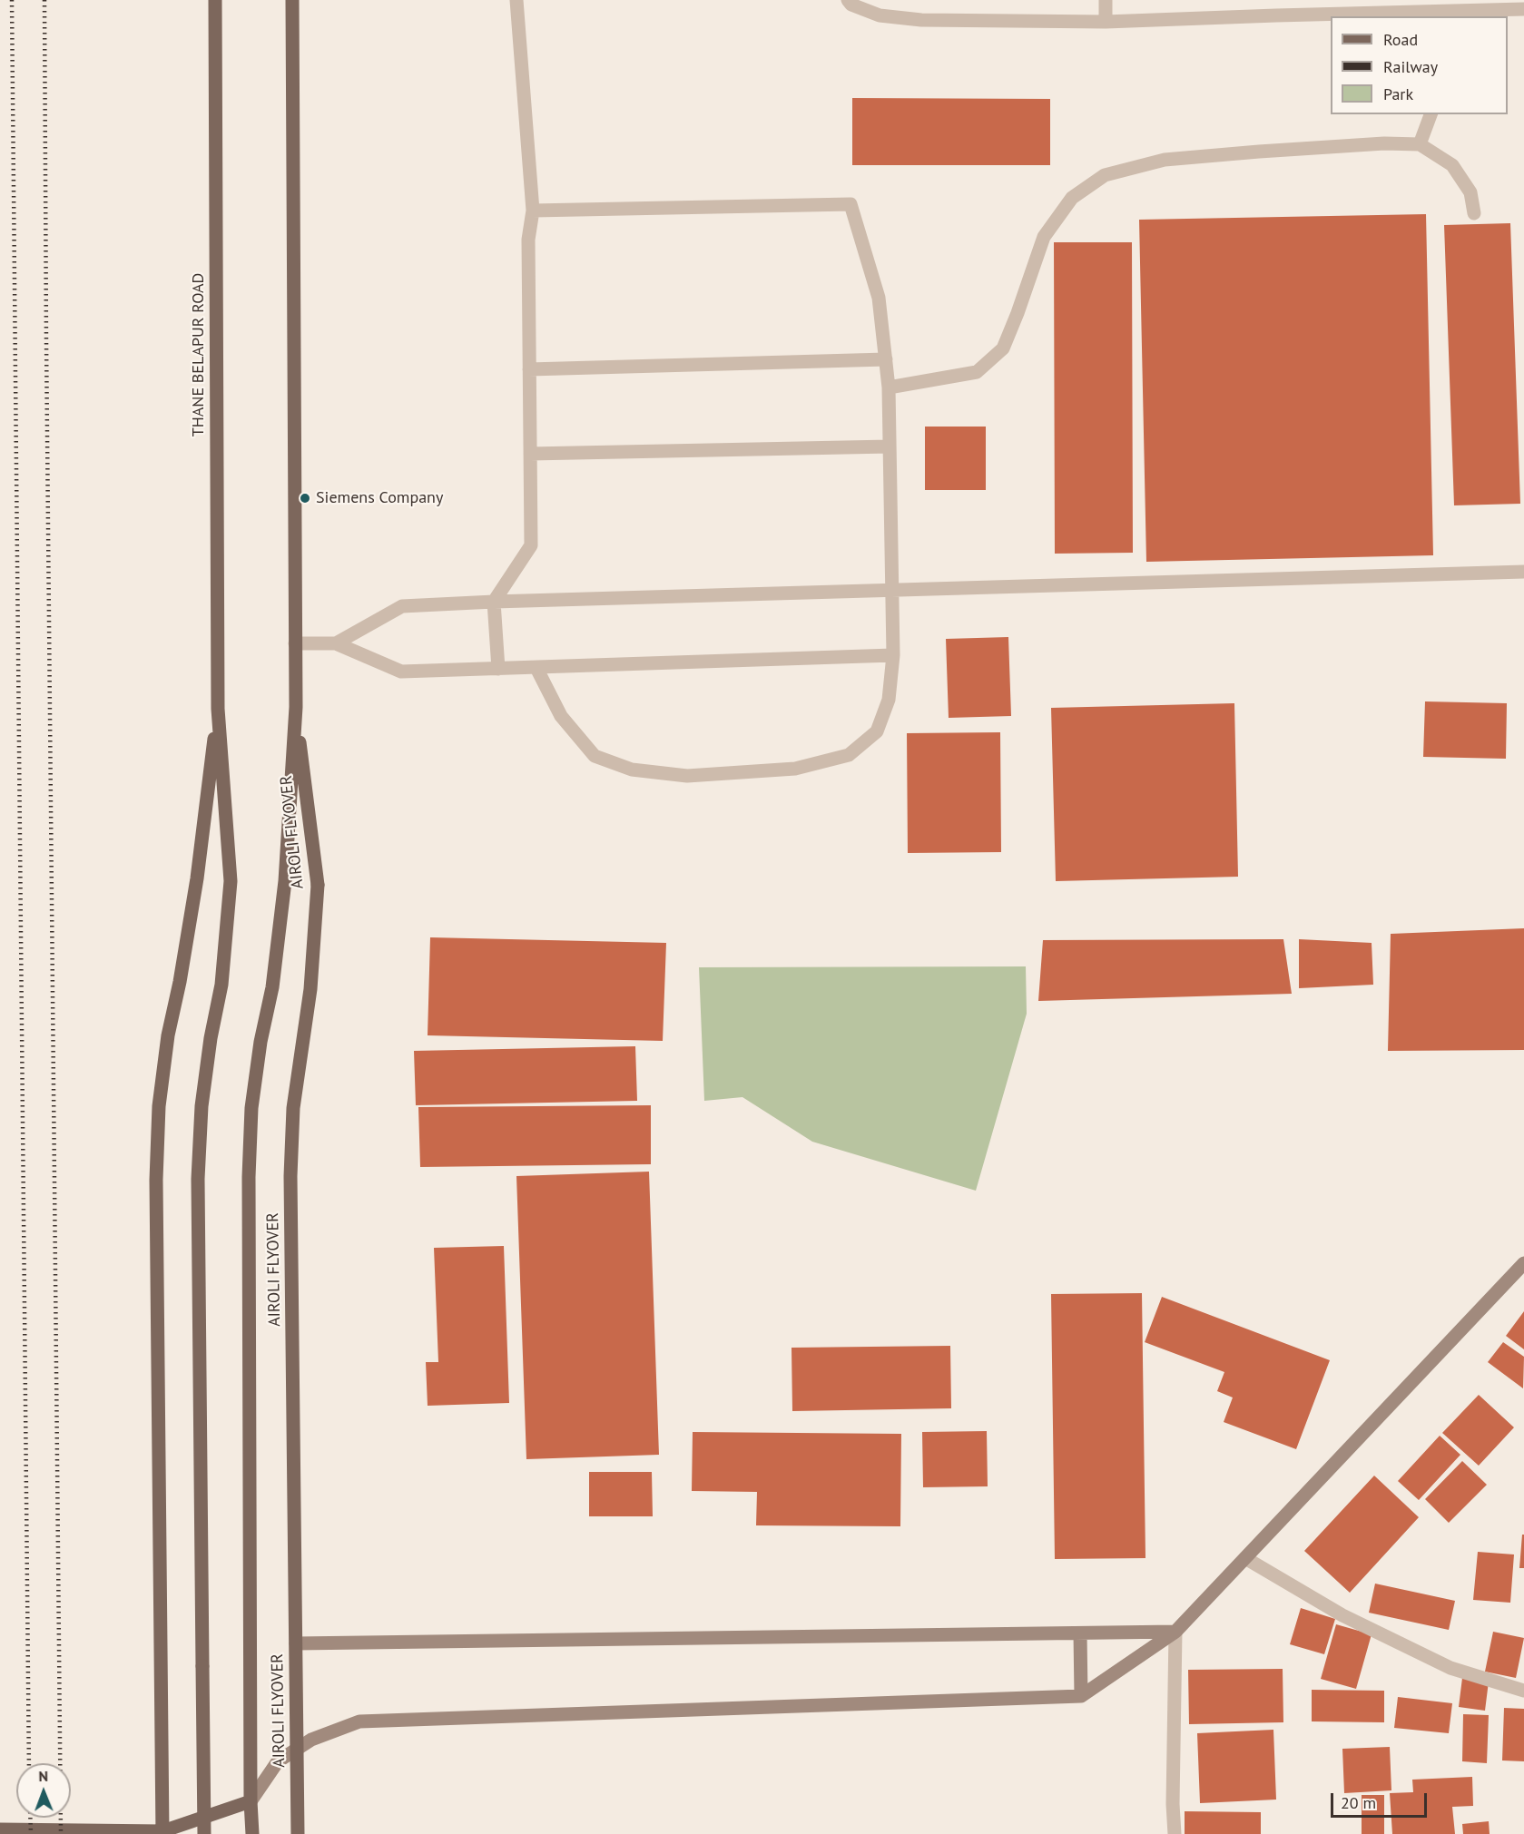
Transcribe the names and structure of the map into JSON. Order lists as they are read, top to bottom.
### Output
{
  "streets": {
    "main road": ["THANE BELAPUR ROAD", "AIROLI FLYOVER"]
  },
  "places": ["Siemens Company"],
  "legend": ["Road", "Railway", "Park"],
  "scale_bar": "20 m",
  "north": "top"
}
